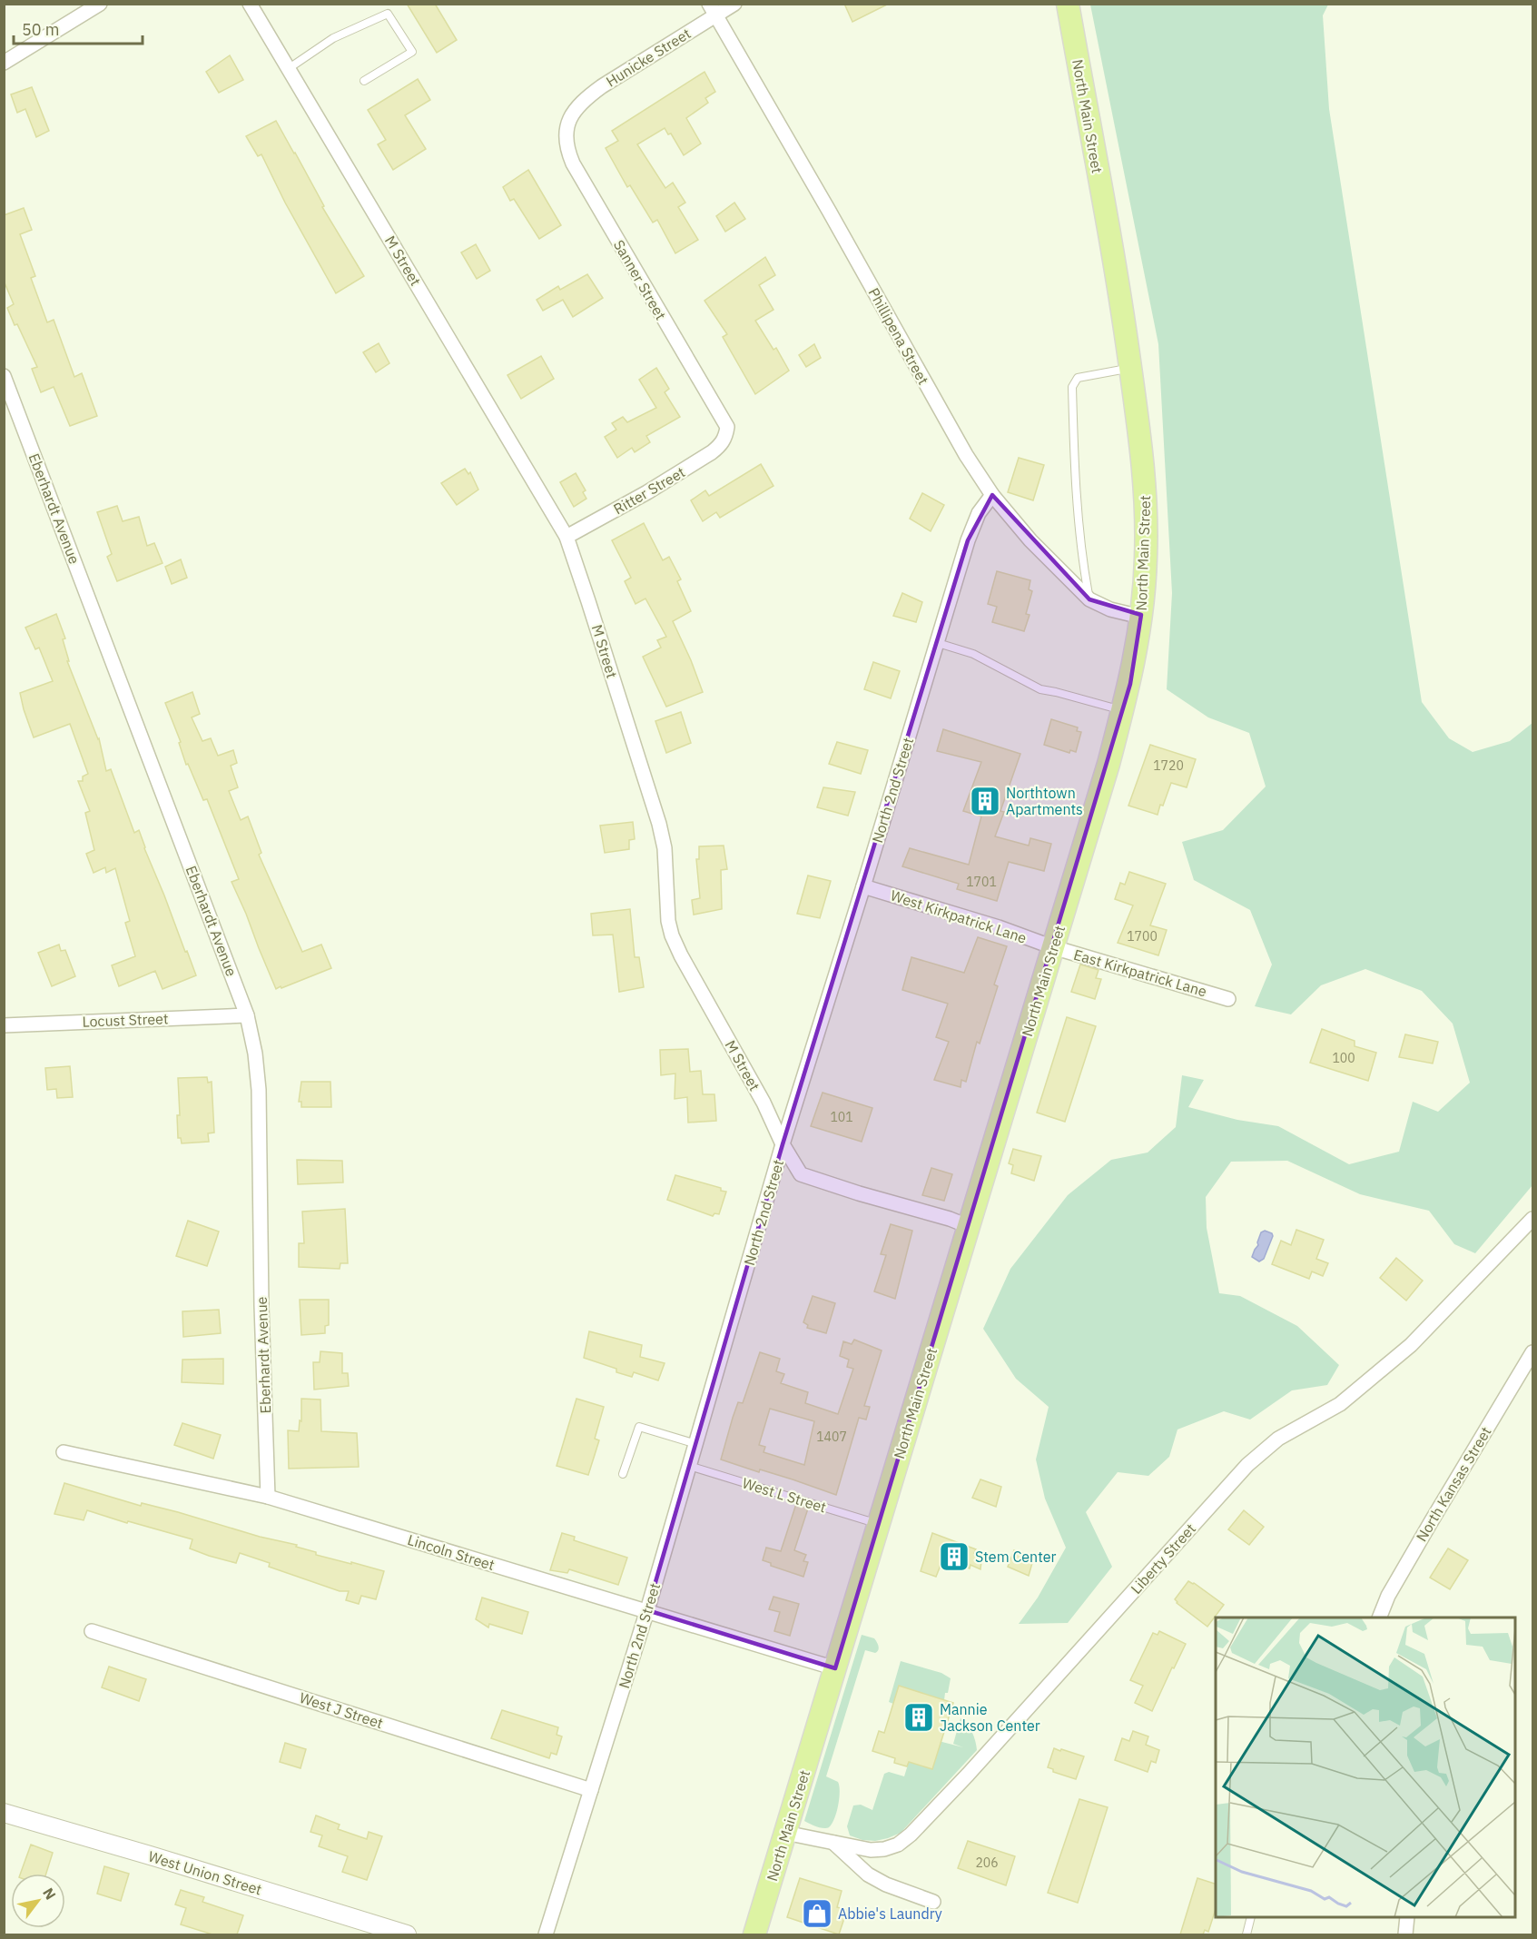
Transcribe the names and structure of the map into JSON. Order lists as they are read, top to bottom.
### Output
{
  "streets": {
    "main road": ["North Main Street"],
    "street": [
      "Hunicke Street",
      "M Street",
      "Sanner Street",
      "Phillipena Street",
      "Ritter Street",
      "Eberhardt Avenue",
      "North 2nd Street",
      "West Kirkpatrick Lane",
      "East Kirkpatrick Lane",
      "Locust Street",
      "North Kansas Street",
      "Lincoln Street",
      "Liberty Street",
      "West J Street",
      "West Union Street"
    ],
    "lane": ["West L Street"]
  },
  "crossings": [
    ["Hunicke Street", "Sanner Street"],
    ["Hunicke Street", "Phillipena Street"],
    ["North Main Street", "M Street"],
    ["North Main Street", "Phillipena Street"],
    ["North Main Street", "West Kirkpatrick Lane"],
    ["North Main Street", "East Kirkpatrick Lane"],
    ["North Main Street", "West L Street"],
    ["North Main Street", "Lincoln Street"],
    ["North Main Street", "Liberty Street"],
    ["M Street", "Ritter Street"],
    ["M Street", "North 2nd Street"],
    ["Sanner Street", "Ritter Street"],
    ["Phillipena Street", "North 2nd Street"],
    ["Eberhardt Avenue", "Locust Street"],
    ["Eberhardt Avenue", "Lincoln Street"],
    ["North 2nd Street", "West Kirkpatrick Lane"],
    ["North 2nd Street", "West L Street"],
    ["North 2nd Street", "Lincoln Street"],
    ["North 2nd Street", "West J Street"],
    ["West Kirkpatrick Lane", "East Kirkpatrick Lane"]
  ],
  "places": {
    "building": ["Northtown Apartments", "Stem Center", "Mannie Jackson Center"],
    "shop": ["Abbie's Laundry"]
  },
  "house_numbers": [
    "1720",
    "1701",
    "1700",
    "100",
    "101",
    "1407",
    "206"
  ],
  "scale_bar": "50 m",
  "north": "top right"
}
